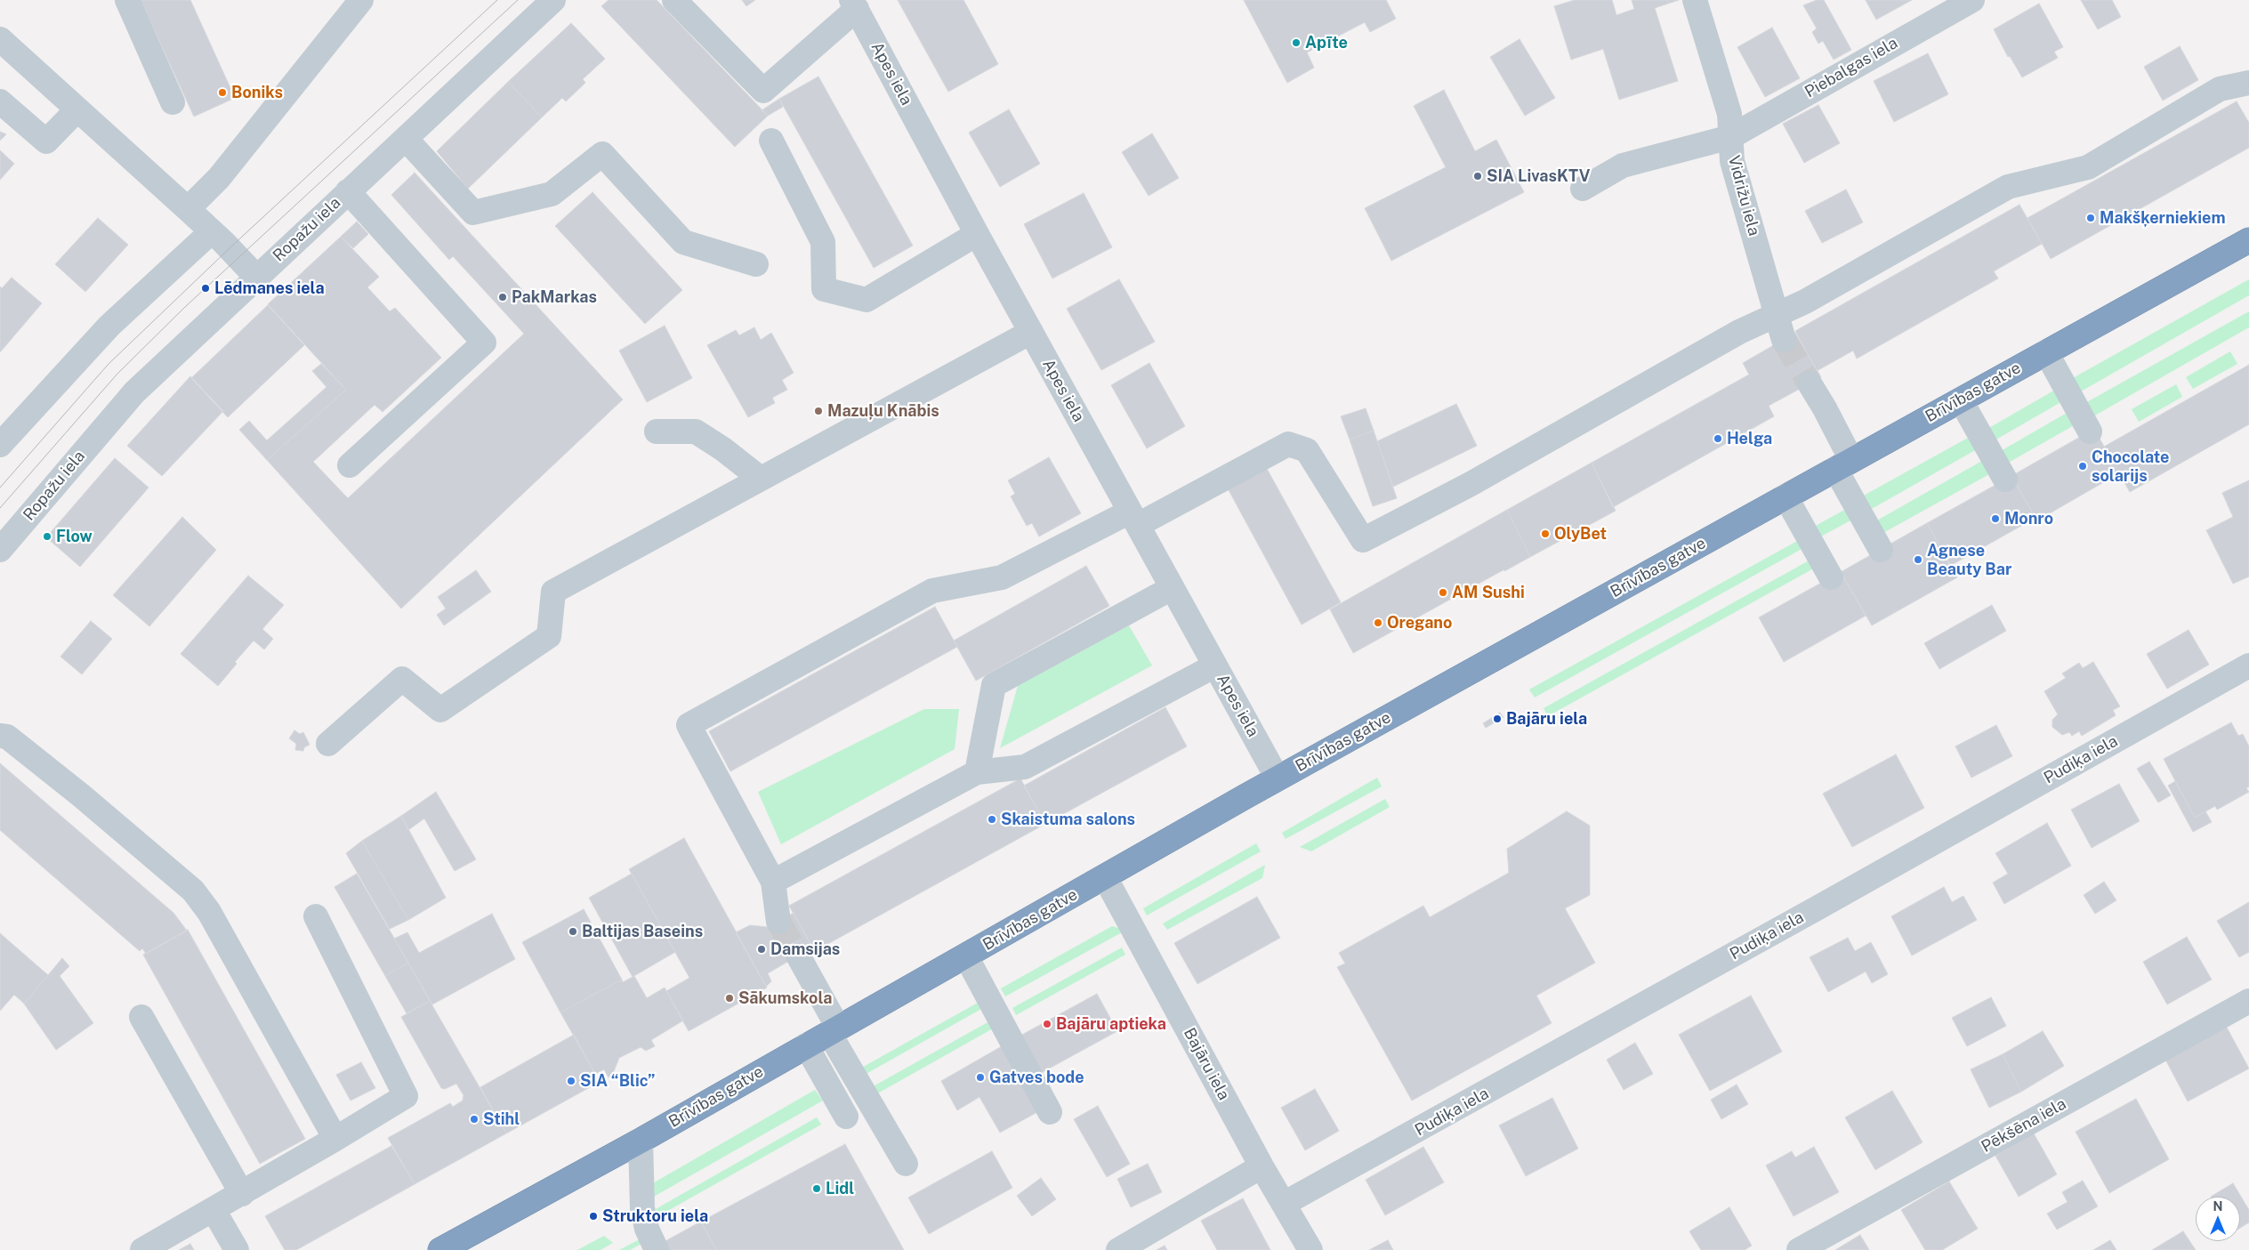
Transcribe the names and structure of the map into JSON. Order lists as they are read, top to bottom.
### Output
{
  "streets": {
    "highway": ["Brīvības gatve"],
    "street": [
      "Piebalgas iela",
      "Apes iela",
      "Vidrižu iela",
      "Ropažu iela",
      "Pudiķa iela",
      "Bajāru iela",
      "Pēkšēna iela"
    ]
  },
  "crossings": [
    ["Piebalgas iela", "Vidrižu iela"],
    ["Apes iela", "Brīvības gatve"],
    ["Brīvības gatve", "Bajāru iela"],
    ["Pudiķa iela", "Bajāru iela"]
  ],
  "places": [
    "Apīte",
    "Boniks",
    "SIA LivasKTV",
    "Makšķerniekiem",
    "Lēdmanes iela",
    "PakMarkas",
    "Mazuļu Knābis",
    "Helga",
    "Chocolate solarijs",
    "Monro",
    "OlyBet",
    "Flow",
    "Agnese Beauty Bar",
    "AM Sushi",
    "Oregano",
    "Bajāru iela",
    "Skaistuma salons",
    "Baltijas Baseins",
    "Damsijas",
    "Sākumskola",
    "Bajāru aptieka",
    "Gatves bode",
    "SIA “Blic”",
    "Stihl",
    "Lidl",
    "Struktoru iela"
  ],
  "north": "top"
}
